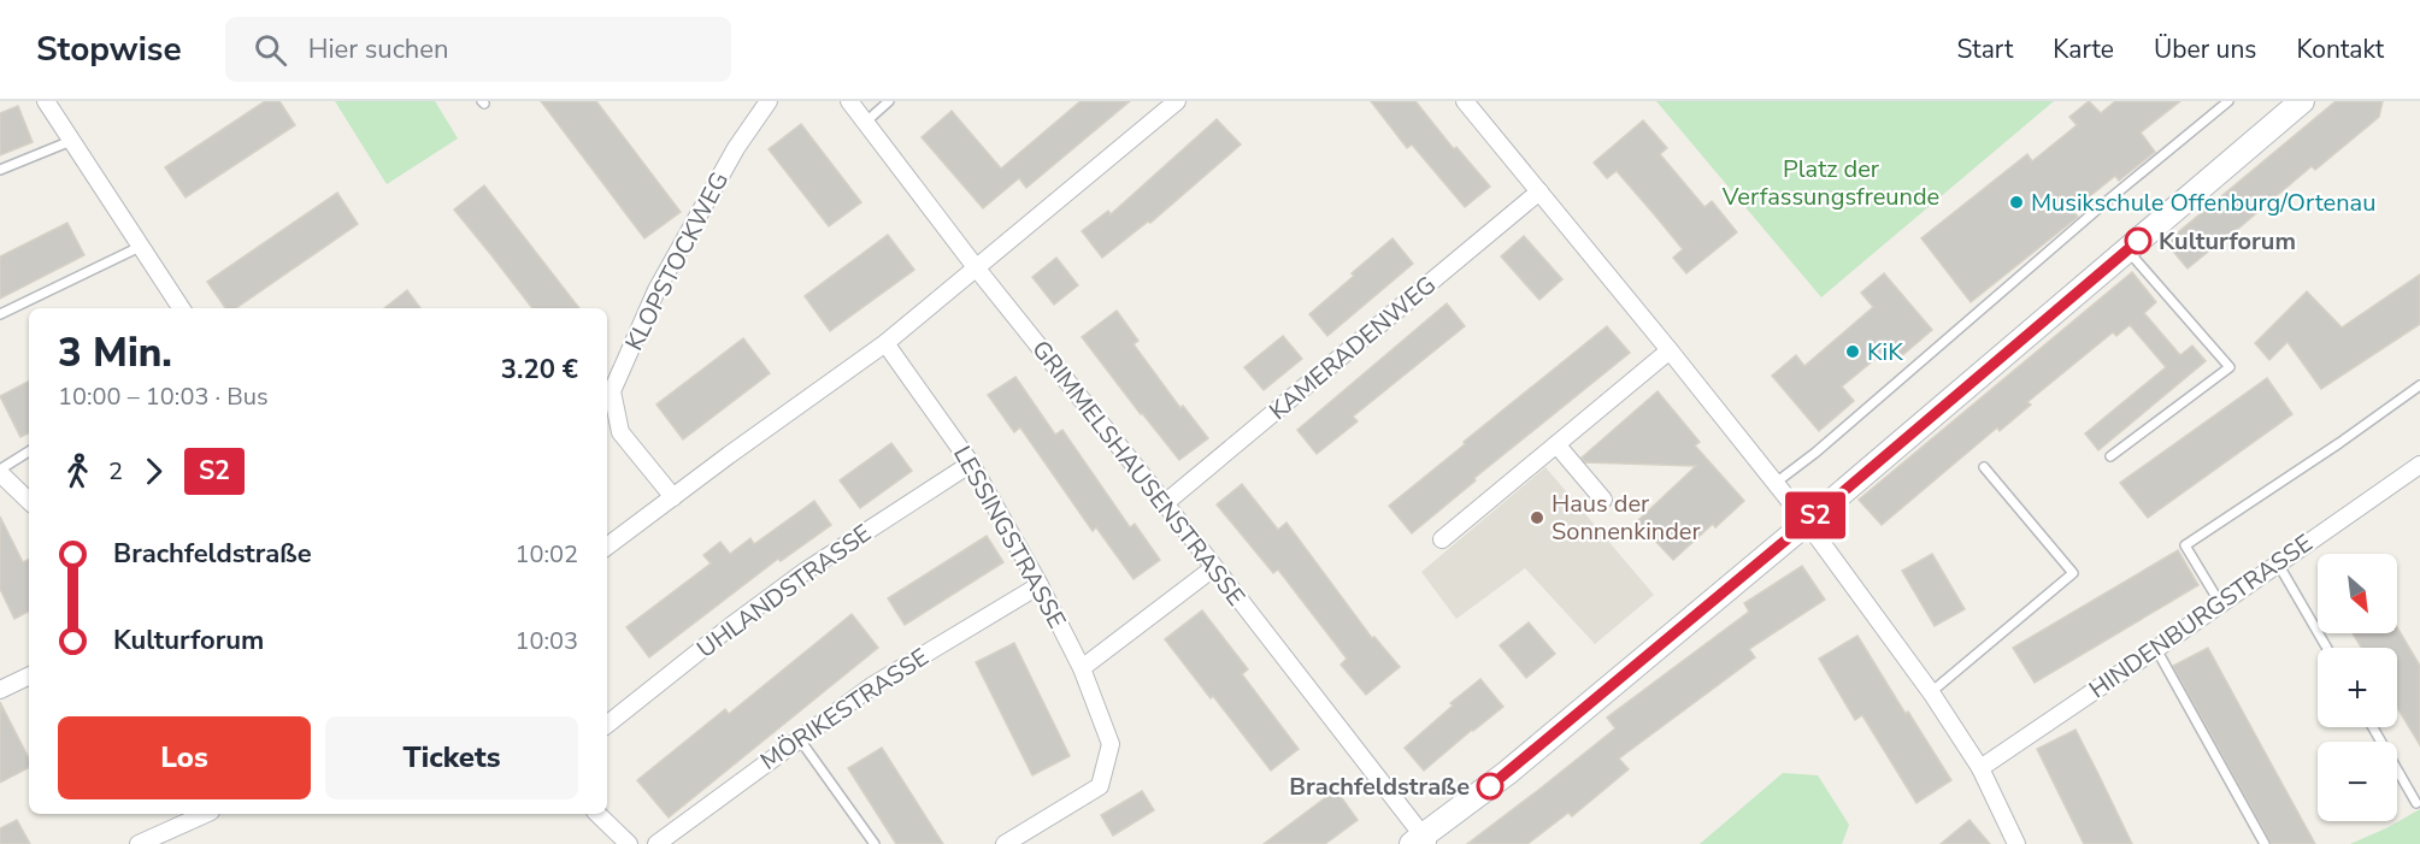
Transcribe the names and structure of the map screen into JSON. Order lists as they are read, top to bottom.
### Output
{
  "streets": {
    "street": [
      "KLOPSTOCKWEG",
      "KAMERADENWEG",
      "GRIMMELSHAUSENSTRASSE",
      "LESSINGSTRASSE",
      "UHLANDSTRASSE",
      "HINDENBURGSTRASSE",
      "MÖRIKESTRASSE"
    ]
  },
  "crossings": [
    ["KAMERADENWEG", "GRIMMELSHAUSENSTRASSE"],
    ["LESSINGSTRASSE", "UHLANDSTRASSE"],
    ["LESSINGSTRASSE", "MÖRIKESTRASSE"]
  ],
  "parks": ["Platz der Verfassungsfreunde"],
  "places": [
    "Musikschule Offenburg/Ortenau",
    "Kulturforum",
    "KiK",
    "Haus der Sonnenkinder",
    "Brachfeldstraße"
  ],
  "lines": ["bus line S2"],
  "north": "bottom right",
  "page": {
    "header": "Stopwise",
    "search": "Hier suchen",
    "nav": [
      "Start",
      "Karte",
      "Über uns",
      "Kontakt"
    ],
    "on_map": "S2",
    "heading": ["3 Min.", "10:00 – 10:03 · Bus", "3.20 €"],
    "legs": ["2", "S2"],
    "list": [
      {
        "name": "Brachfeldstraße",
        "value": "10:02"
      },
      {
        "name": "Kulturforum",
        "value": "10:03"
      }
    ],
    "map_buttons": ["+", "−"],
    "buttons": ["Los", "Tickets"]
  }
}
